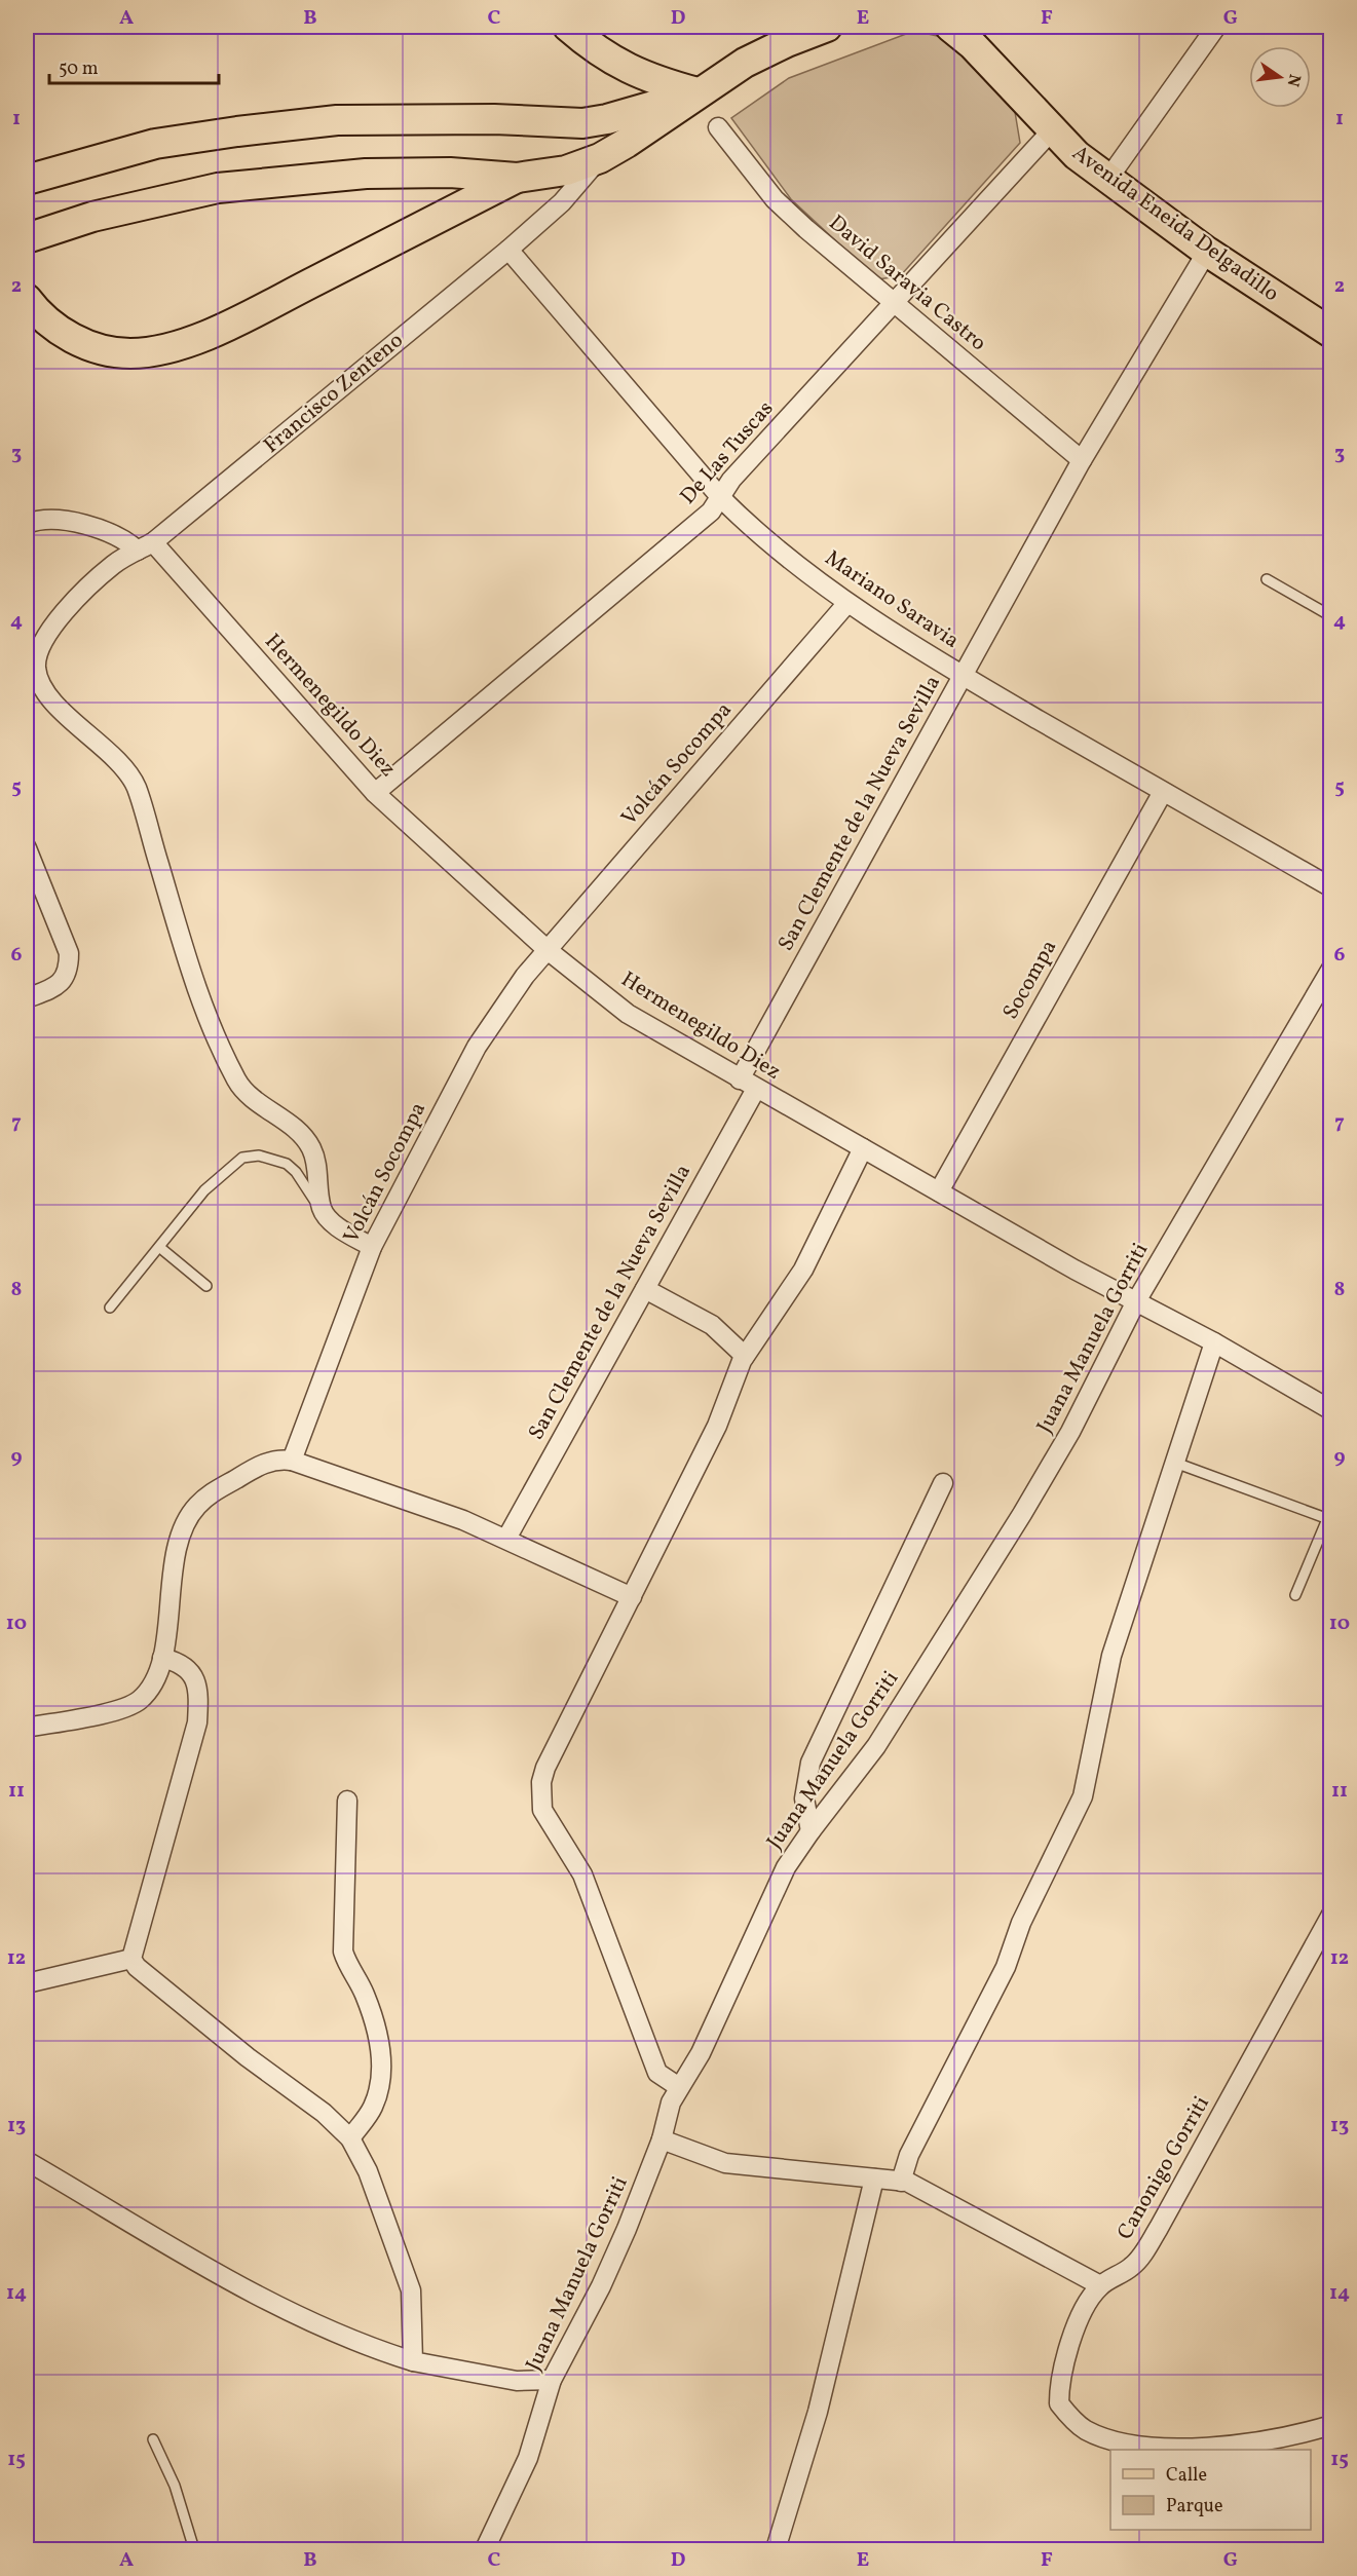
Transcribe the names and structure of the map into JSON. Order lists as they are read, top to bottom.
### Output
{
  "streets": {
    "main road": ["Avenida Eneida Delgadillo"],
    "street": [
      "David Saravia Castro",
      "Francisco Zenteno",
      "De Las Tuscas",
      "Mariano Saravia",
      "Hermenegildo Diez",
      "Volcán Socompa",
      "San Clemente de la Nueva Sevilla",
      "Socompa",
      "Juana Manuela Gorriti",
      "Canonigo Gorriti"
    ]
  },
  "crossings": [
    ["Avenida Eneida Delgadillo", "De Las Tuscas"],
    ["Avenida Eneida Delgadillo", "San Clemente de la Nueva Sevilla"],
    ["David Saravia Castro", "De Las Tuscas"],
    ["David Saravia Castro", "San Clemente de la Nueva Sevilla"],
    ["Francisco Zenteno", "Mariano Saravia"],
    ["Francisco Zenteno", "Hermenegildo Diez"],
    ["De Las Tuscas", "Mariano Saravia"],
    ["De Las Tuscas", "Hermenegildo Diez"],
    ["Mariano Saravia", "Volcán Socompa"],
    ["Mariano Saravia", "San Clemente de la Nueva Sevilla"],
    ["Mariano Saravia", "Socompa"],
    ["Hermenegildo Diez", "Volcán Socompa"],
    ["Hermenegildo Diez", "San Clemente de la Nueva Sevilla"],
    ["Hermenegildo Diez", "Socompa"],
    ["Hermenegildo Diez", "Juana Manuela Gorriti"]
  ],
  "legend": ["Calle", "Parque"],
  "scale_bar": "50 m",
  "north": "right",
  "grid": {
    "columns": [
      "A",
      "B",
      "C",
      "D",
      "E",
      "F",
      "G"
    ],
    "rows": [
      "1",
      "2",
      "3",
      "4",
      "5",
      "6",
      "7",
      "8",
      "9",
      "10",
      "11",
      "12",
      "13",
      "14",
      "15"
    ]
  }
}
